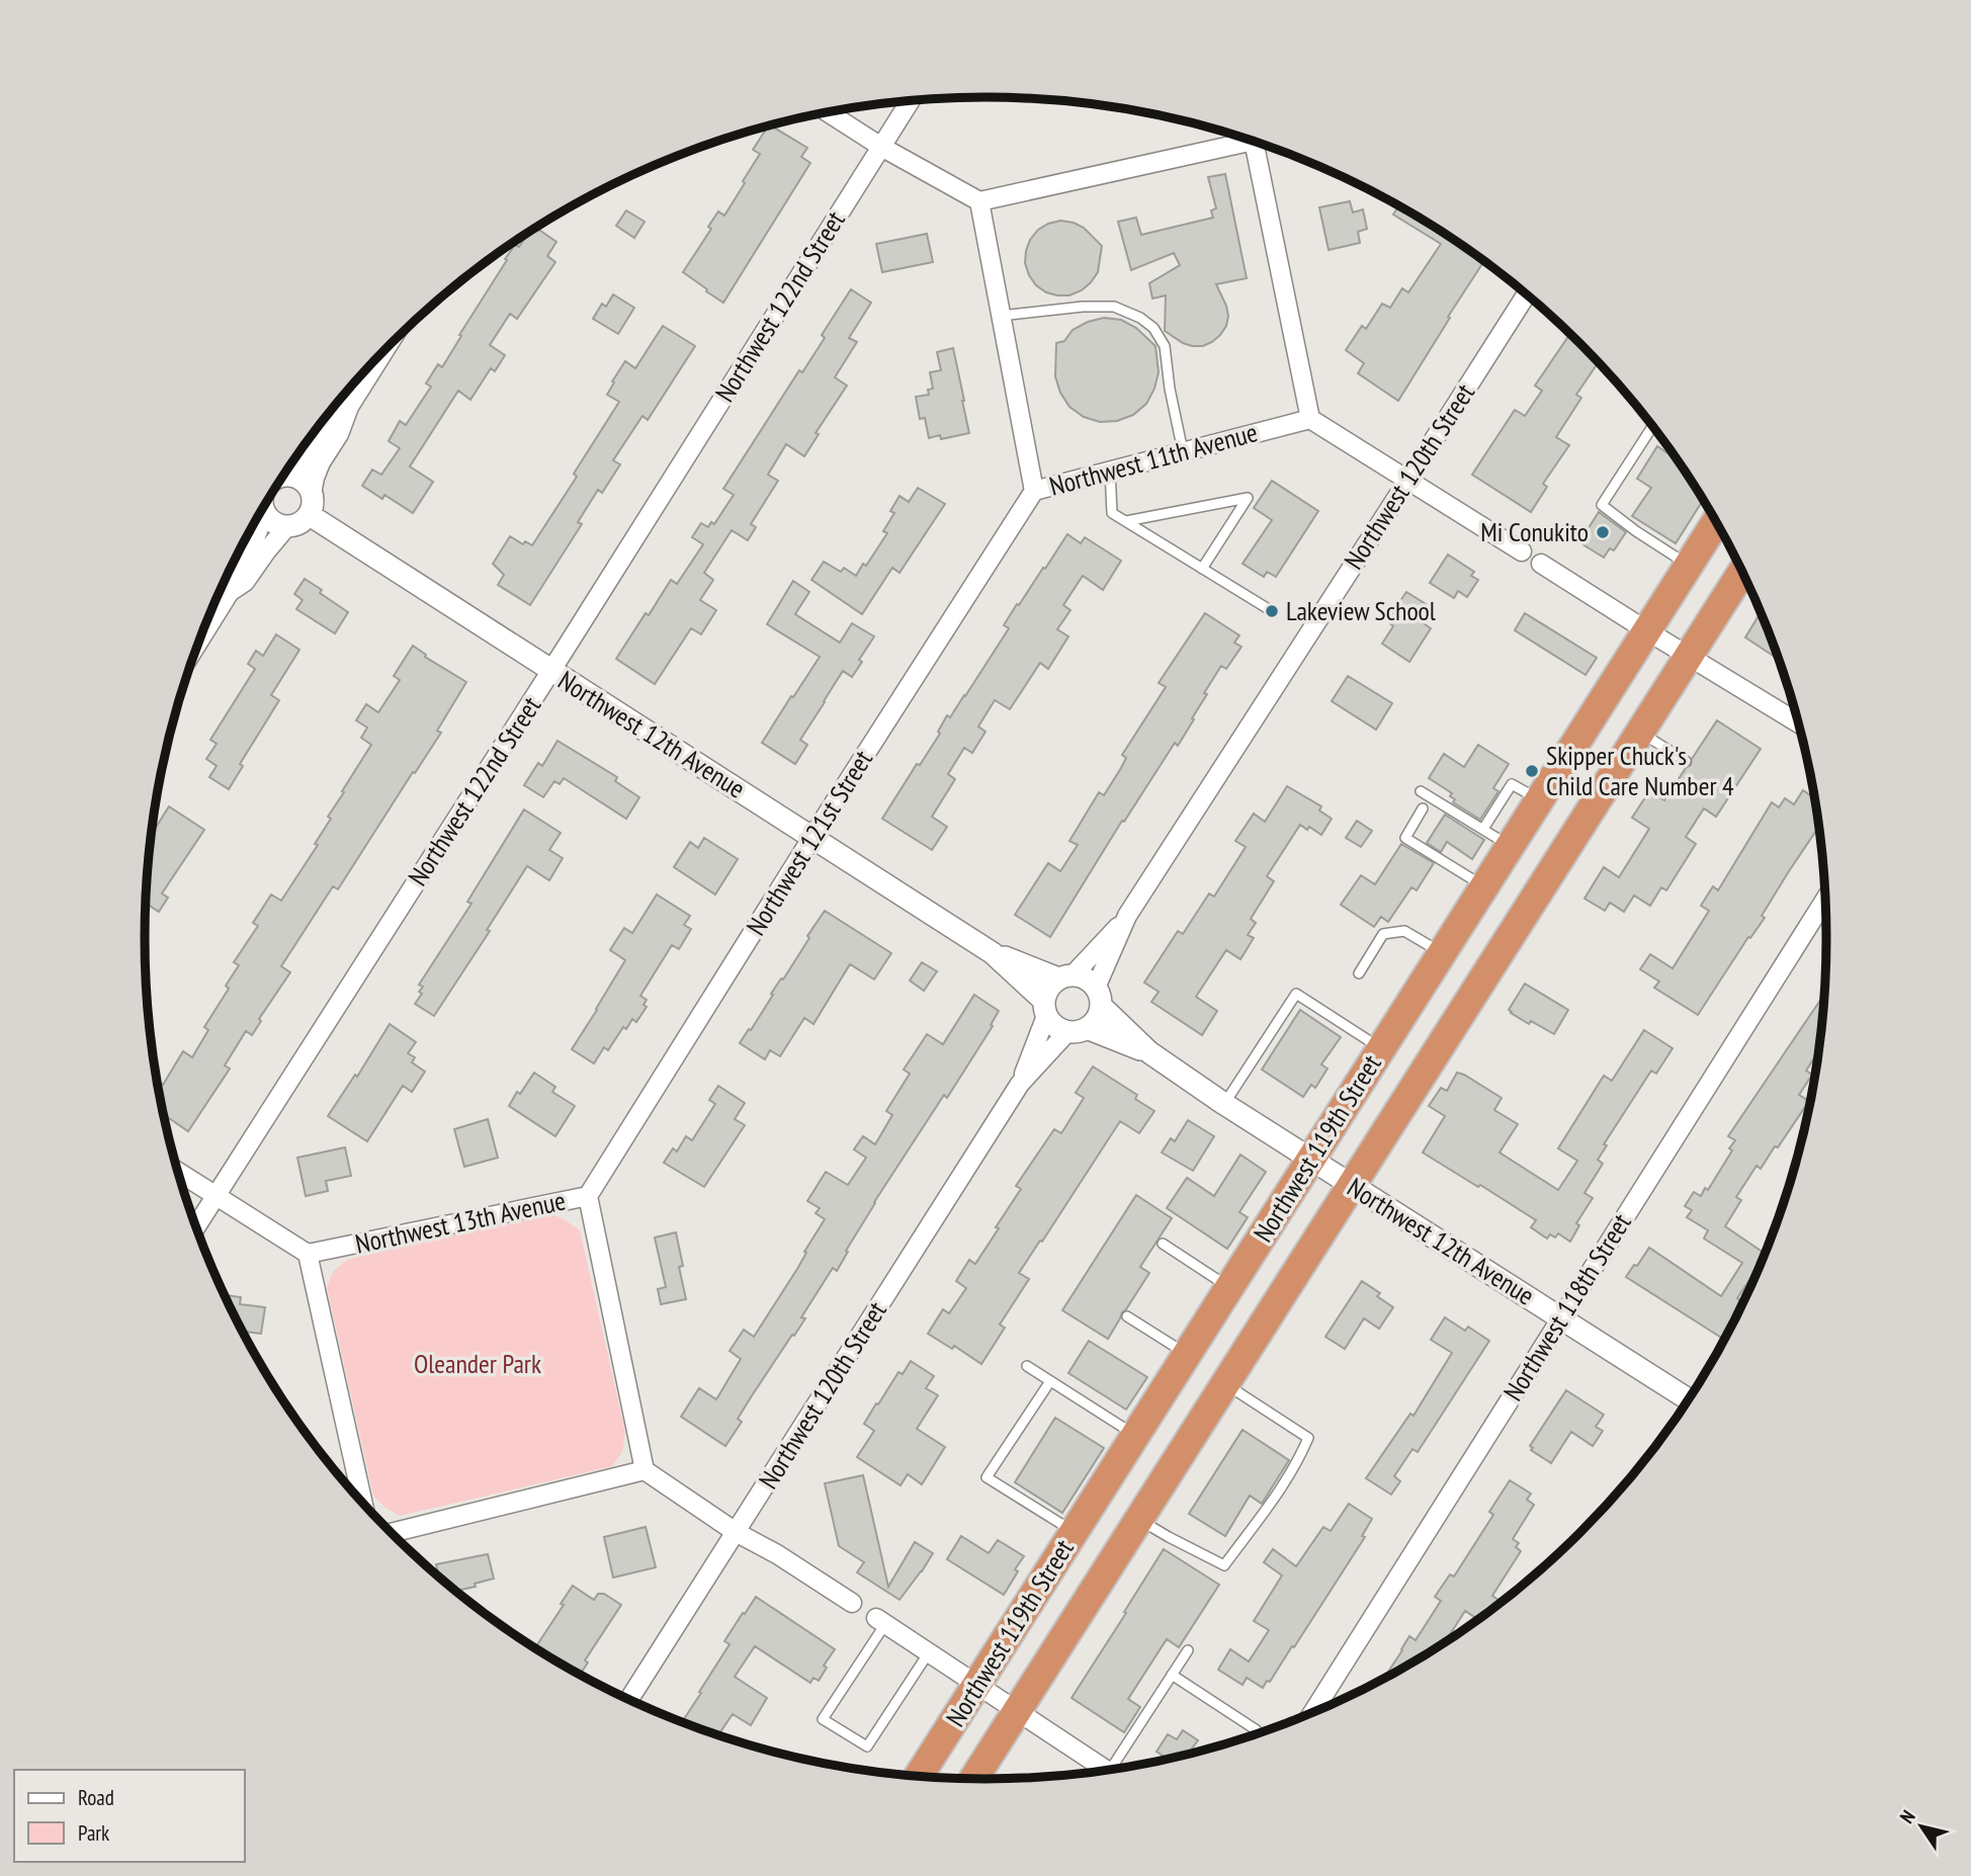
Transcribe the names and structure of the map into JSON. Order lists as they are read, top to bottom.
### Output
{
  "streets": {
    "highway": ["Northwest 119th Street"],
    "street": [
      "Northwest 122nd Street",
      "Northwest 11th Avenue",
      "Northwest 120th Street",
      "Northwest 12th Avenue",
      "Northwest 121st Street",
      "Northwest 13th Avenue",
      "Northwest 118th Street"
    ]
  },
  "crossings": [
    ["Northwest 122nd Street", "Northwest 12th Avenue"],
    ["Northwest 11th Avenue", "Northwest 121st Street"],
    ["Northwest 120th Street", "Northwest 12th Avenue"],
    ["Northwest 12th Avenue", "Northwest 121st Street"],
    ["Northwest 12th Avenue", "Northwest 119th Street"],
    ["Northwest 12th Avenue", "Northwest 118th Street"],
    ["Northwest 121st Street", "Northwest 13th Avenue"]
  ],
  "parks": ["Oleander Park"],
  "places": ["Mi Conukito", "Lakeview School", "Skipper Chuck's Child Care Number 4"],
  "legend": ["Road", "Park"],
  "north": "top left"
}
